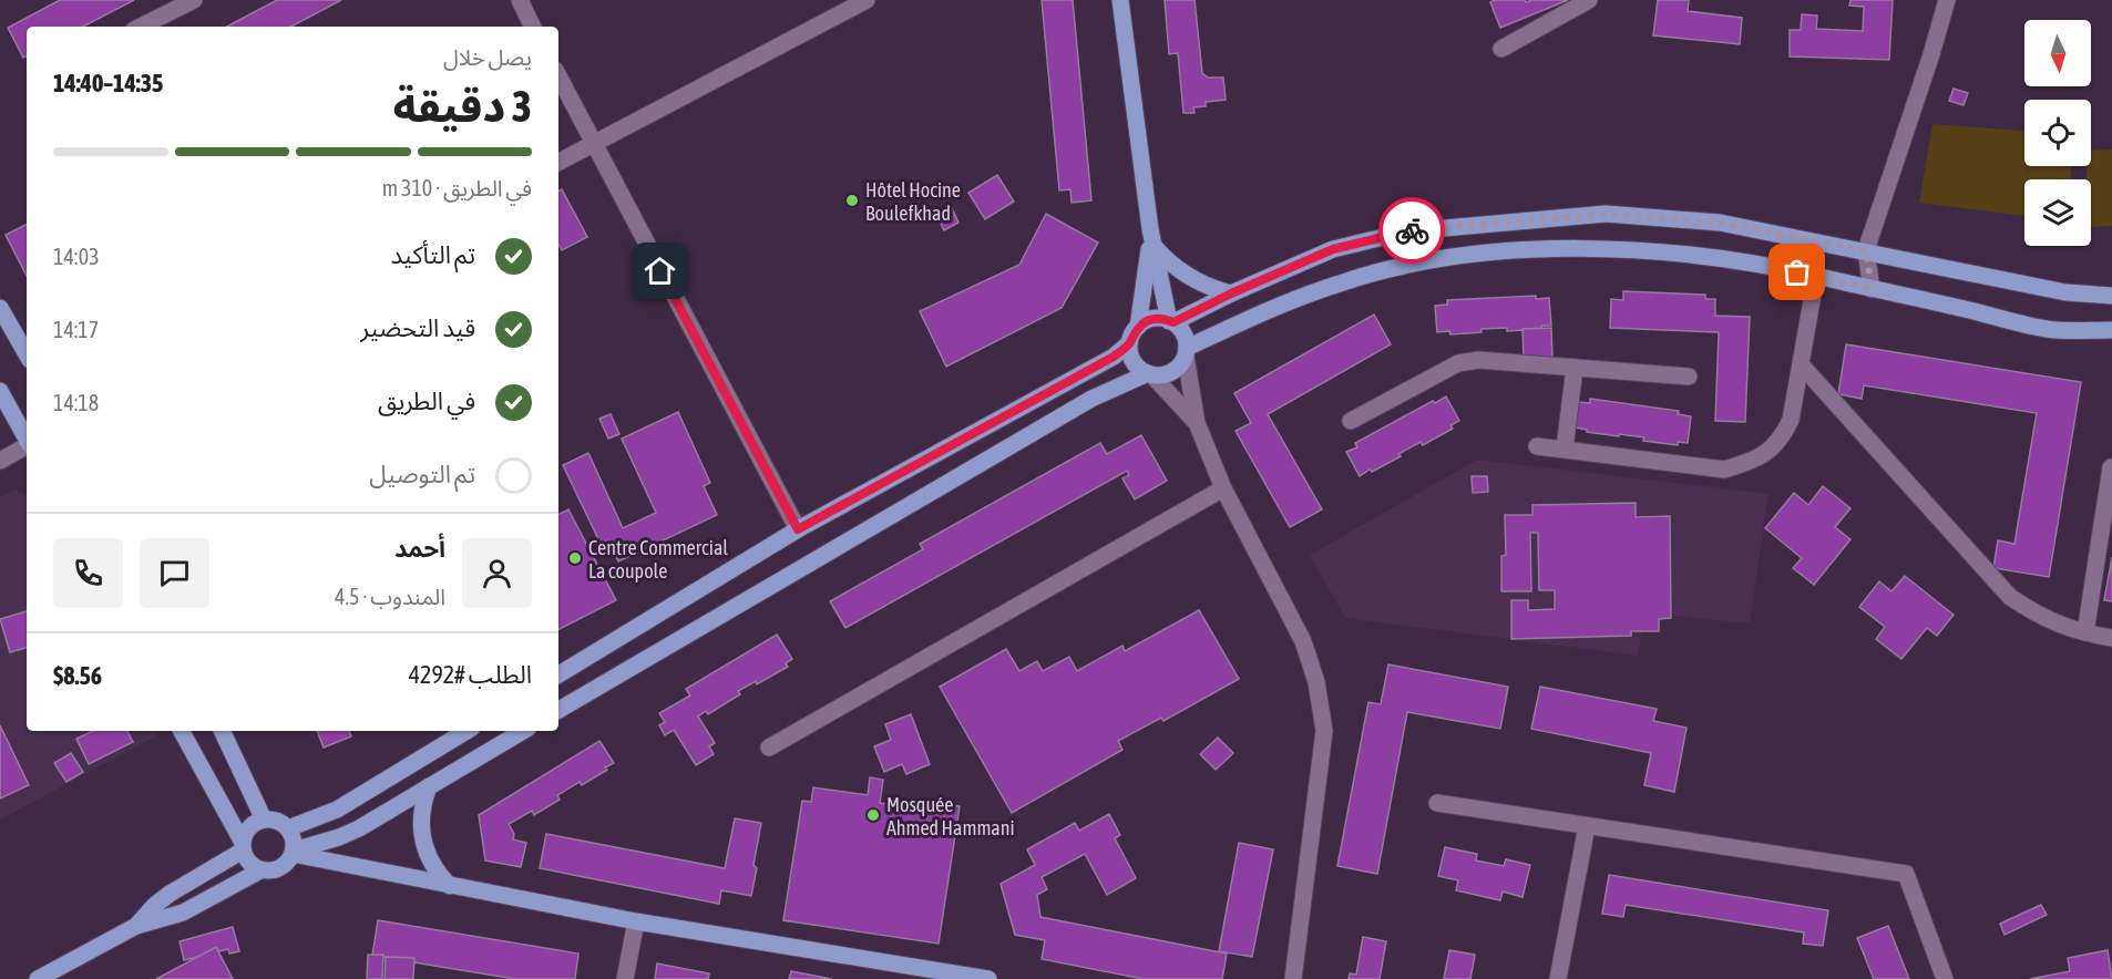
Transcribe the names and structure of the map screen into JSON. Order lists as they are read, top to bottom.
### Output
{
  "places": ["Hôtel Hocine Boulefkhad", "Centre Commercial La coupole", "Mosquée Ahmed Hammani"],
  "north": "bottom",
  "page": {
    "heading": ["3 دقيقة", "يصل خلال", "14:35–14:40"],
    "panel": [
      "أحمد",
      "المندوب · 4.5",
      "الطلب #4292",
      "$8.56"
    ],
    "bar": "في الطريق · 310 m",
    "list": [
      ["تم التأكيد", "14:03"],
      ["قيد التحضير", "14:17"],
      ["في الطريق", "14:18"],
      "تم التوصيل"
    ]
  }
}
